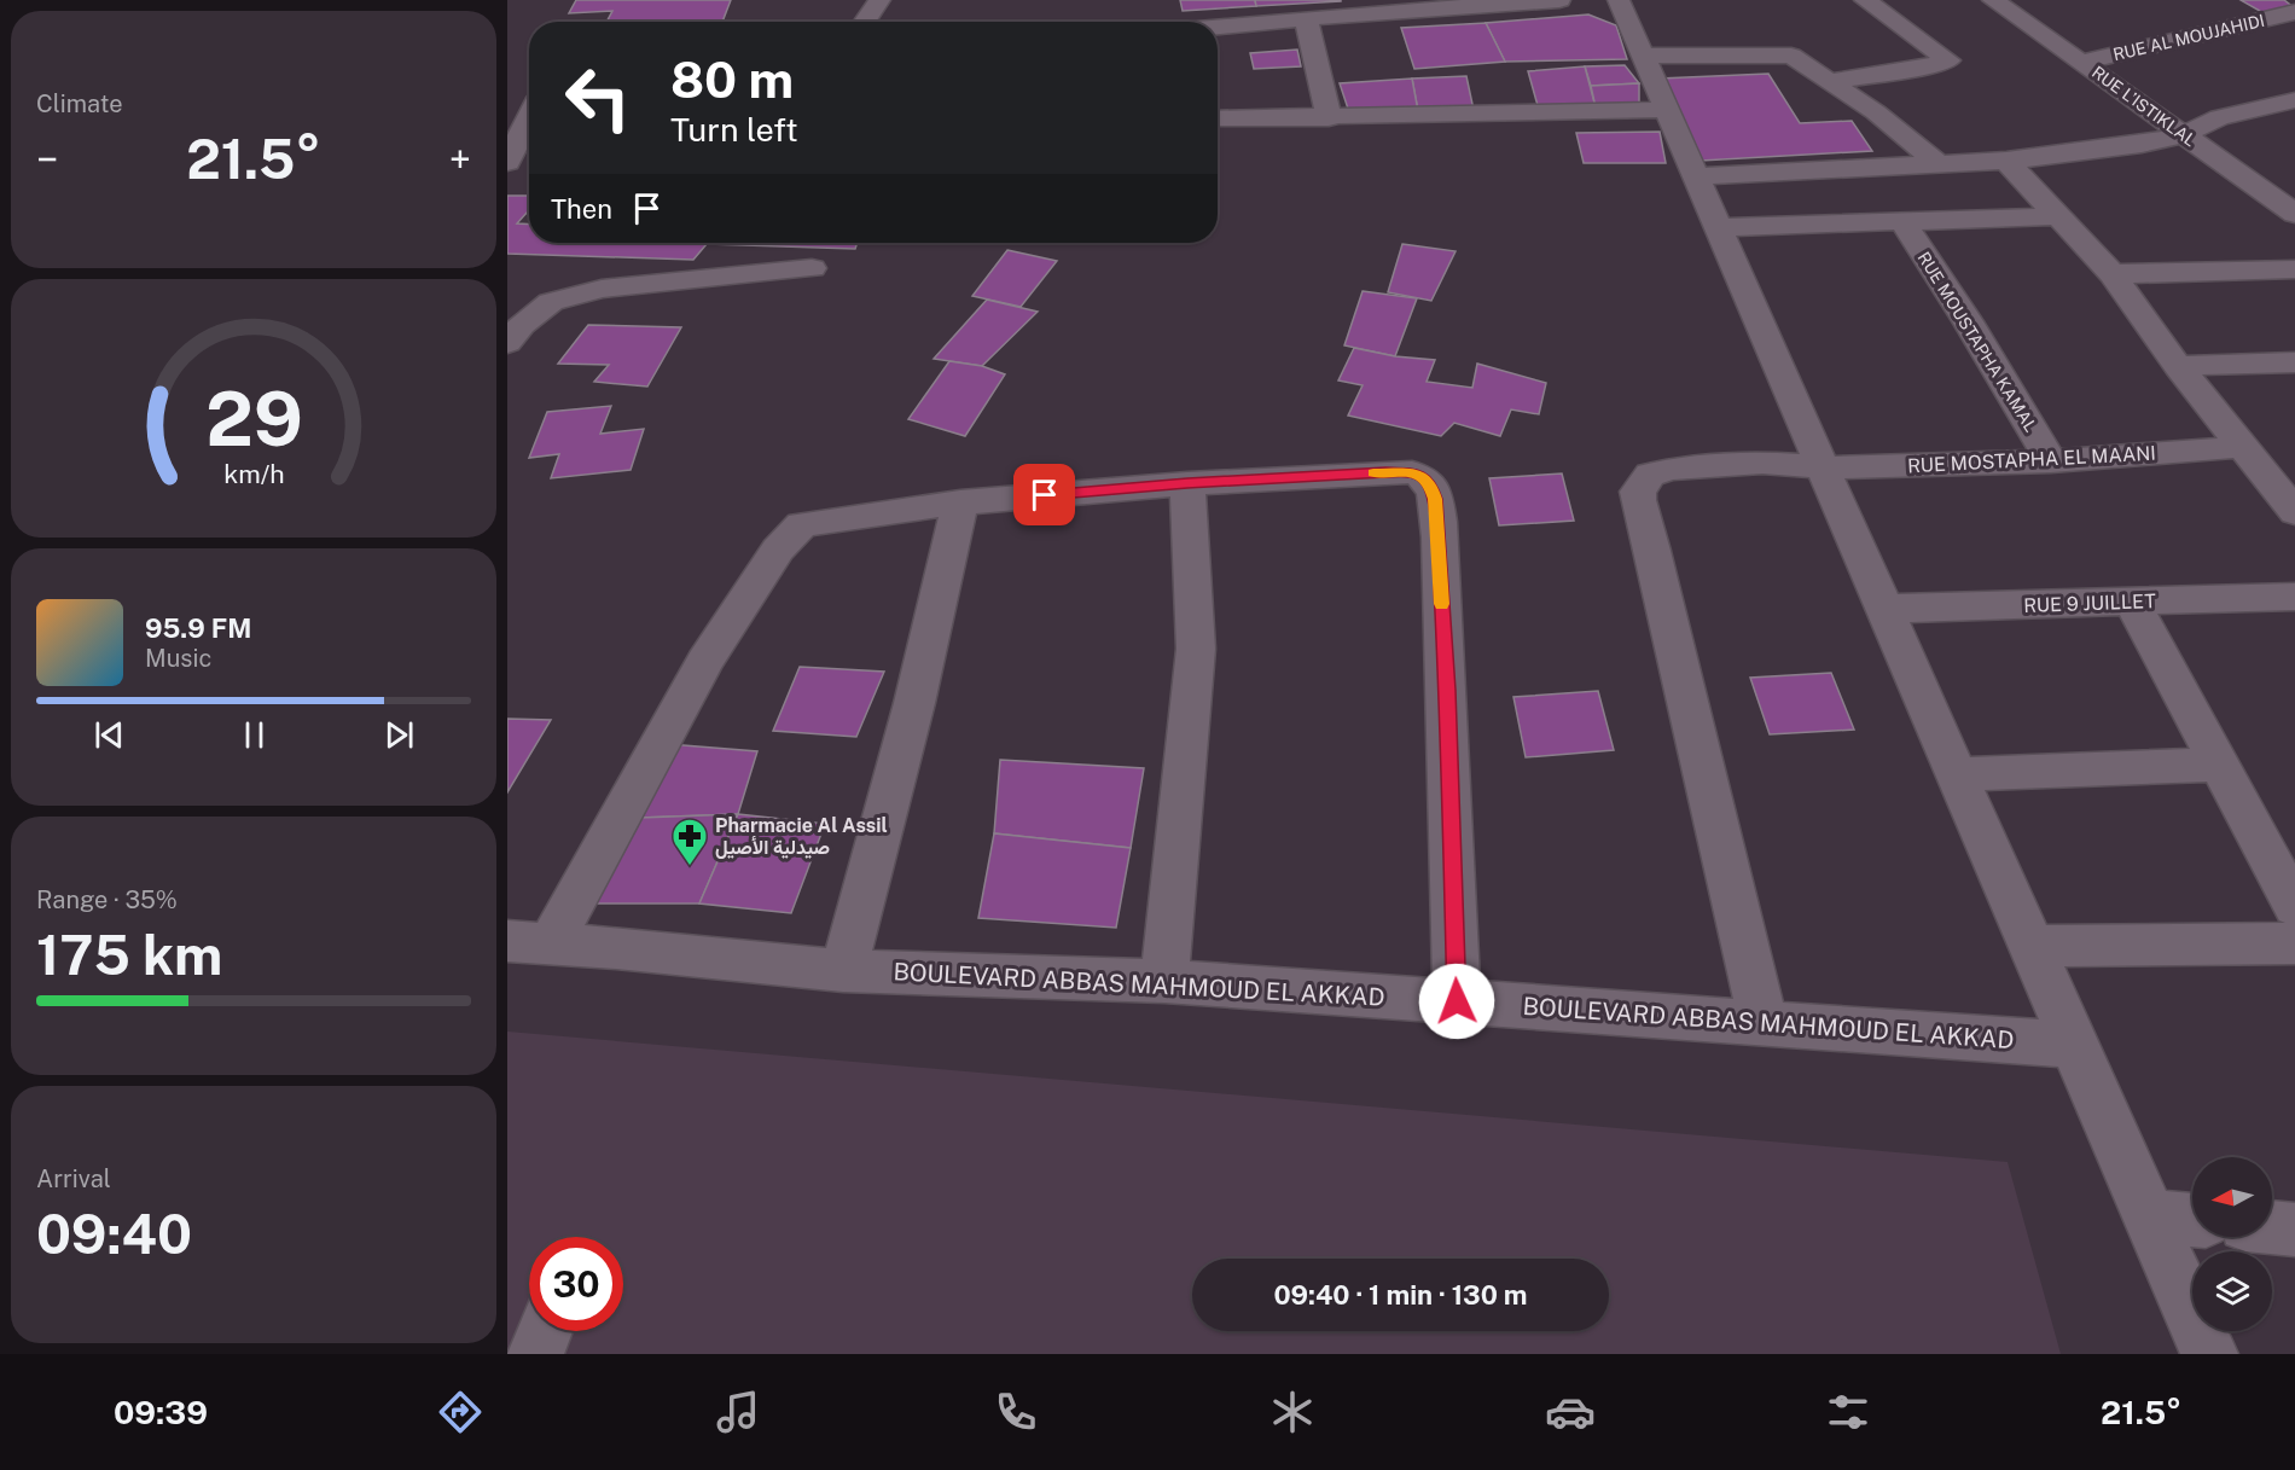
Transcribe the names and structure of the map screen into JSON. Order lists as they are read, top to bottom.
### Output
{
  "streets": {
    "street": [
      "RUE AL MOUJAHIDI",
      "RUE L’ISTIKLAL",
      "RUE MOUSTAPHA KAMAL",
      "RUE MOSTAPHA EL MAANI",
      "RUE 9 JUILLET",
      "BOULEVARD ABBAS MAHMOUD EL AKKAD"
    ]
  },
  "crossings": [
    ["RUE AL MOUJAHIDI", "RUE L’ISTIKLAL"],
    ["RUE MOUSTAPHA KAMAL", "RUE MOSTAPHA EL MAANI"],
    ["RUE MOSTAPHA EL MAANI", "BOULEVARD ABBAS MAHMOUD EL AKKAD"]
  ],
  "places": {
    "pharmacy": ["Pharmacie Al Assil صيدلية الأصيل"]
  },
  "north": "left",
  "page": {
    "tile": [
      "Climate",
      ["Range · 35%", "175 km"],
      ["Arrival", "09:40"]
    ],
    "turn": ["80 m", "Turn left"],
    "heat": ["−", "21.5°", "+"],
    "then": "Then",
    "song": ["95.9 FM", "Music"],
    "limit": "30",
    "trip": "09:40 · 1 min · 130 m",
    "tabs": ["09:39", "21.5°"],
    "gauge": ["29", "km/h"]
  }
}
